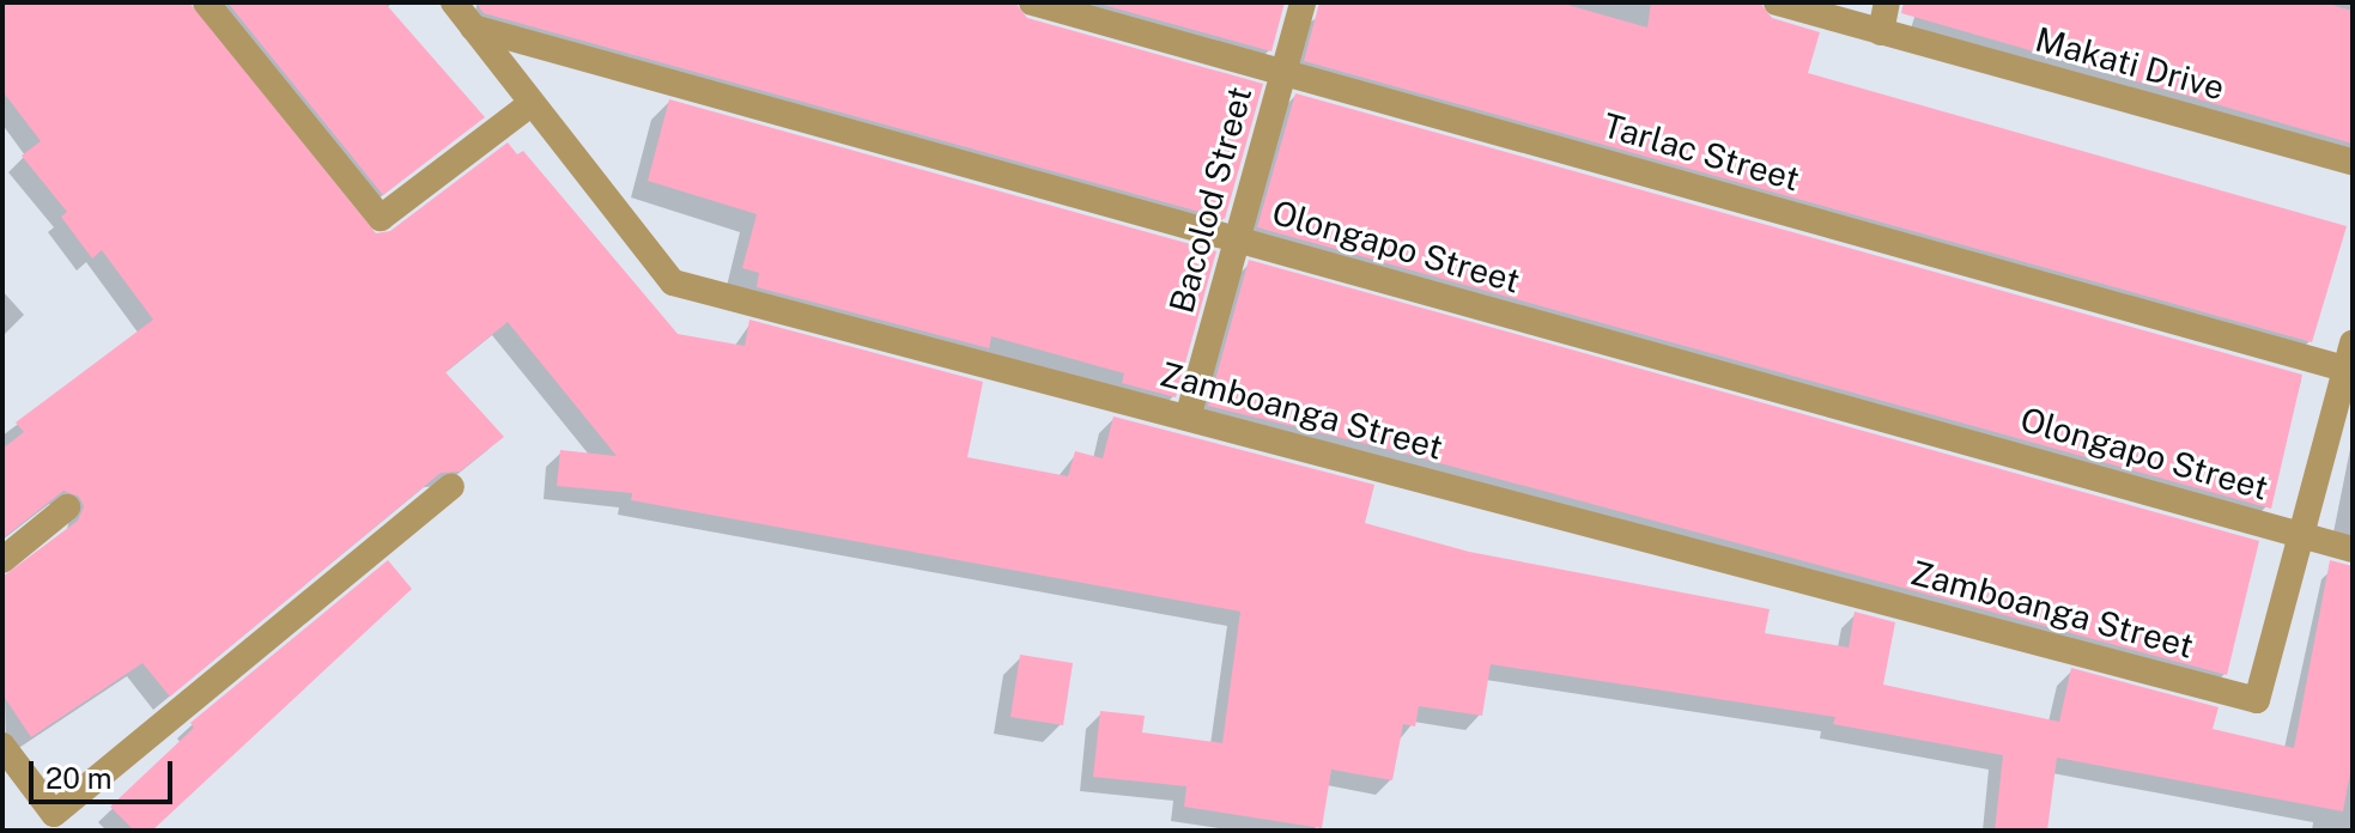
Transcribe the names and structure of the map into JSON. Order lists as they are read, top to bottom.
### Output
{
  "streets": {
    "street": [
      "Makati Drive",
      "Tarlac Street",
      "Bacolod Street",
      "Olongapo Street",
      "Zamboanga Street"
    ]
  },
  "crossings": [
    ["Tarlac Street", "Bacolod Street"],
    ["Bacolod Street", "Olongapo Street"],
    ["Bacolod Street", "Zamboanga Street"],
    ["Olongapo Street", "Zamboanga Street"]
  ],
  "scale_bar": "20 m"
}
